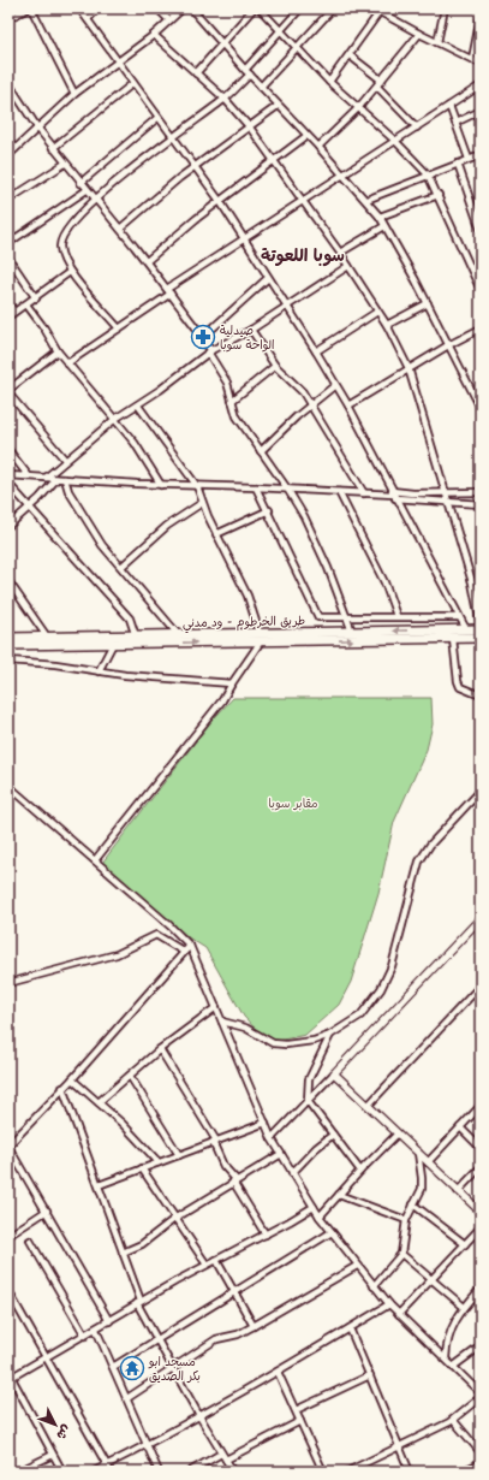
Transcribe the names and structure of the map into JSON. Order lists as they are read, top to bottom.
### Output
{
  "streets": {
    "highway": ["طريق الخرطوم - ود مدني"]
  },
  "districts": ["سوبا اللعوتة"],
  "parks": ["مقابر سوبا"],
  "places": {
    "pharmacy": ["صيدلية الواحة سوبا"],
    "temple": ["مسجد ابو بكر الصديق"]
  },
  "north": "bottom right"
}
